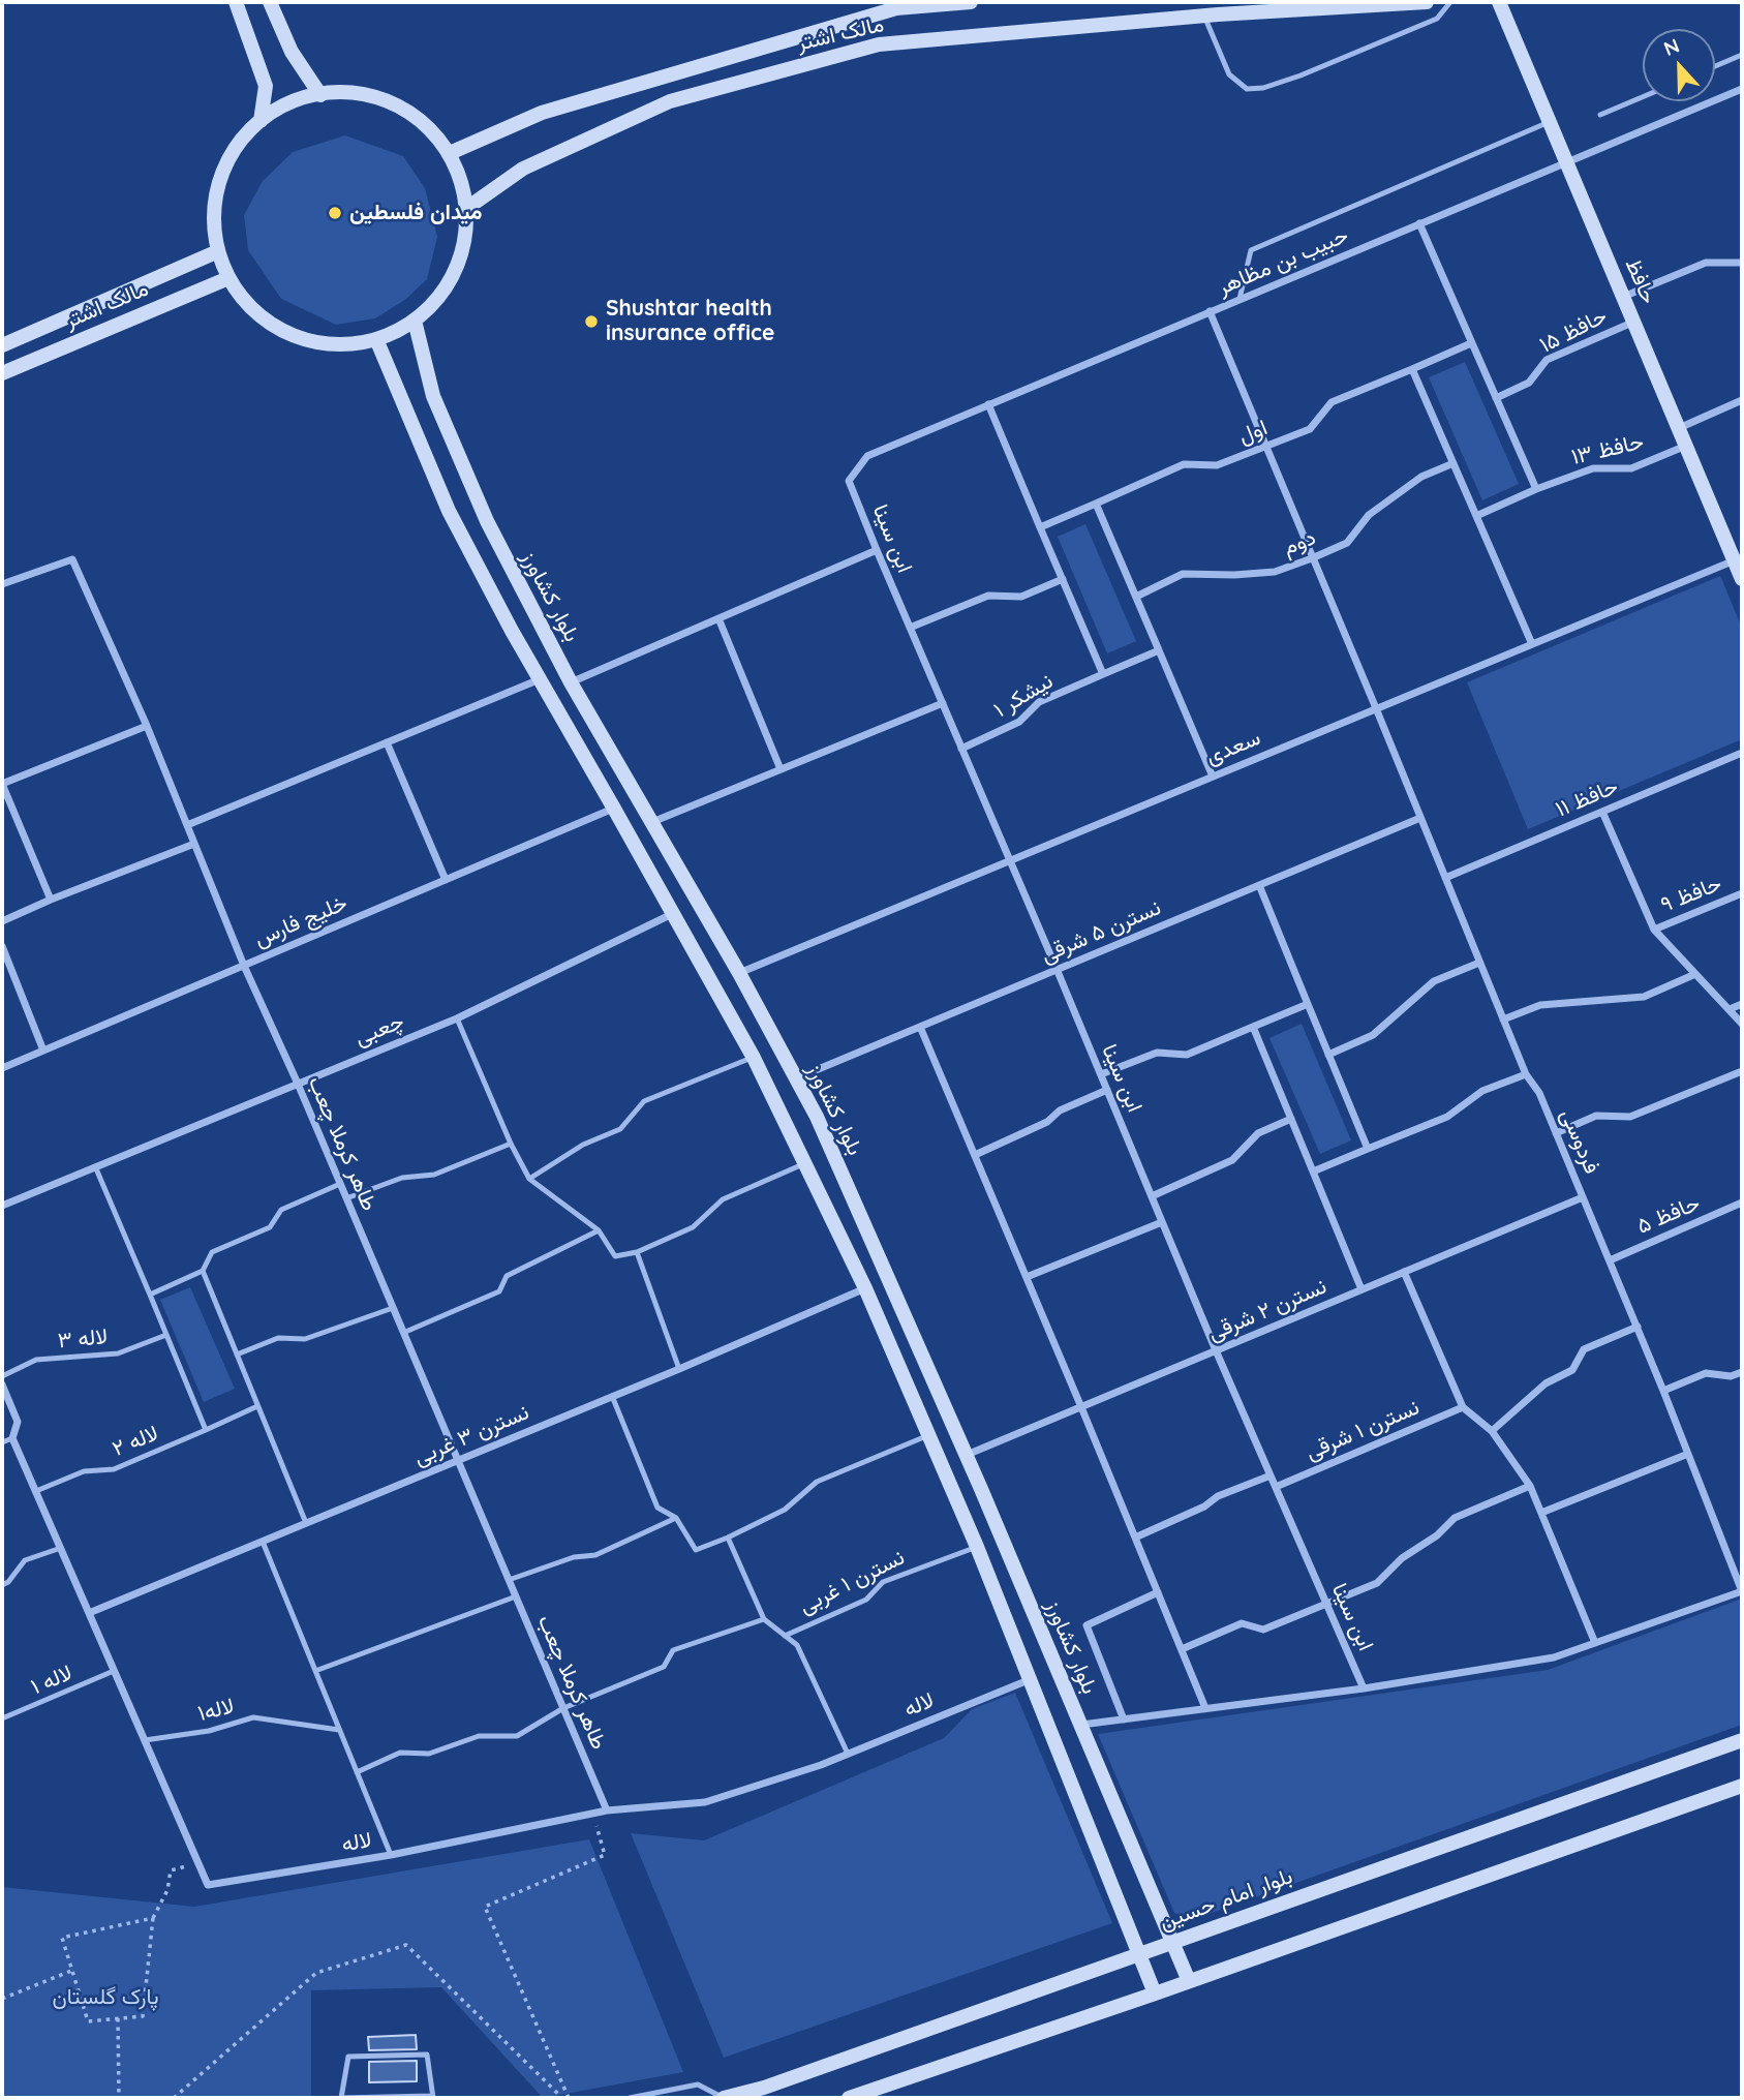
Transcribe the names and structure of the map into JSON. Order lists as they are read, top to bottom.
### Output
{
  "streets": {
    "main road": [
      "مالک اشتر",
      "حافظ",
      "بلوار کشاورز",
      "بلوار امام حسین"
    ],
    "street": [
      "حبیب بن مظاهر",
      "حافظ ۱۵",
      "اول",
      "حافظ ۱۳",
      "ابن سینا",
      "دوم",
      "نیشکر ۱",
      "سعدی",
      "حافظ ۱۱",
      "حافظ ۹",
      "خلیج فارس",
      "نسترن ۵ شرقی",
      "چعبی",
      "فردوسی",
      "طاهر کرملا چعب",
      "حافظ ۵",
      "نسترن ۲ شرقی",
      "نسترن ۱ شرقی",
      "نسترن ۳ غربی",
      "لاله"
    ],
    "lane": [
      "لاله ۳",
      "لاله ۲",
      "نسترن ۱ غربی",
      "لاله ۱",
      "لاله۱"
    ]
  },
  "crossings": [
    ["مالک اشتر", "بلوار کشاورز"],
    ["حبیب بن مظاهر", "حافظ"],
    ["حبیب بن مظاهر", "ابن سینا"],
    ["حبیب بن مظاهر", "فردوسی"],
    ["حافظ", "حافظ ۱۵"],
    ["حافظ", "حافظ ۱۳"],
    ["حافظ", "سعدی"],
    ["اول", "فردوسی"],
    ["ابن سینا", "نیشکر ۱"],
    ["ابن سینا", "سعدی"],
    ["ابن سینا", "نسترن ۵ شرقی"],
    ["ابن سینا", "نسترن ۲ شرقی"],
    ["ابن سینا", "نسترن ۱ شرقی"],
    ["دوم", "فردوسی"],
    ["بلوار کشاورز", "سعدی"],
    ["بلوار کشاورز", "نسترن ۵ شرقی"],
    ["بلوار کشاورز", "نسترن ۲ شرقی"],
    ["بلوار کشاورز", "بلوار امام حسین"],
    ["سعدی", "فردوسی"],
    ["حافظ ۱۱", "فردوسی"],
    ["خلیج فارس", "طاهر کرملا چعب"],
    ["نسترن ۵ شرقی", "فردوسی"],
    ["چعبی", "طاهر کرملا چعب"],
    ["فردوسی", "حافظ ۵"],
    ["فردوسی", "نسترن ۲ شرقی"],
    ["طاهر کرملا چعب", "نسترن ۳ غربی"],
    ["طاهر کرملا چعب", "لاله"],
    ["نسترن ۳ غربی", "لاله"],
    ["لاله ۲", "لاله"],
    ["لاله ۱", "لاله"],
    ["لاله", "لاله۱"]
  ],
  "parks": ["پارک گلستان"],
  "places": ["میدان فلسطین", "Shushtar health insurance office"],
  "north": "top"
}
